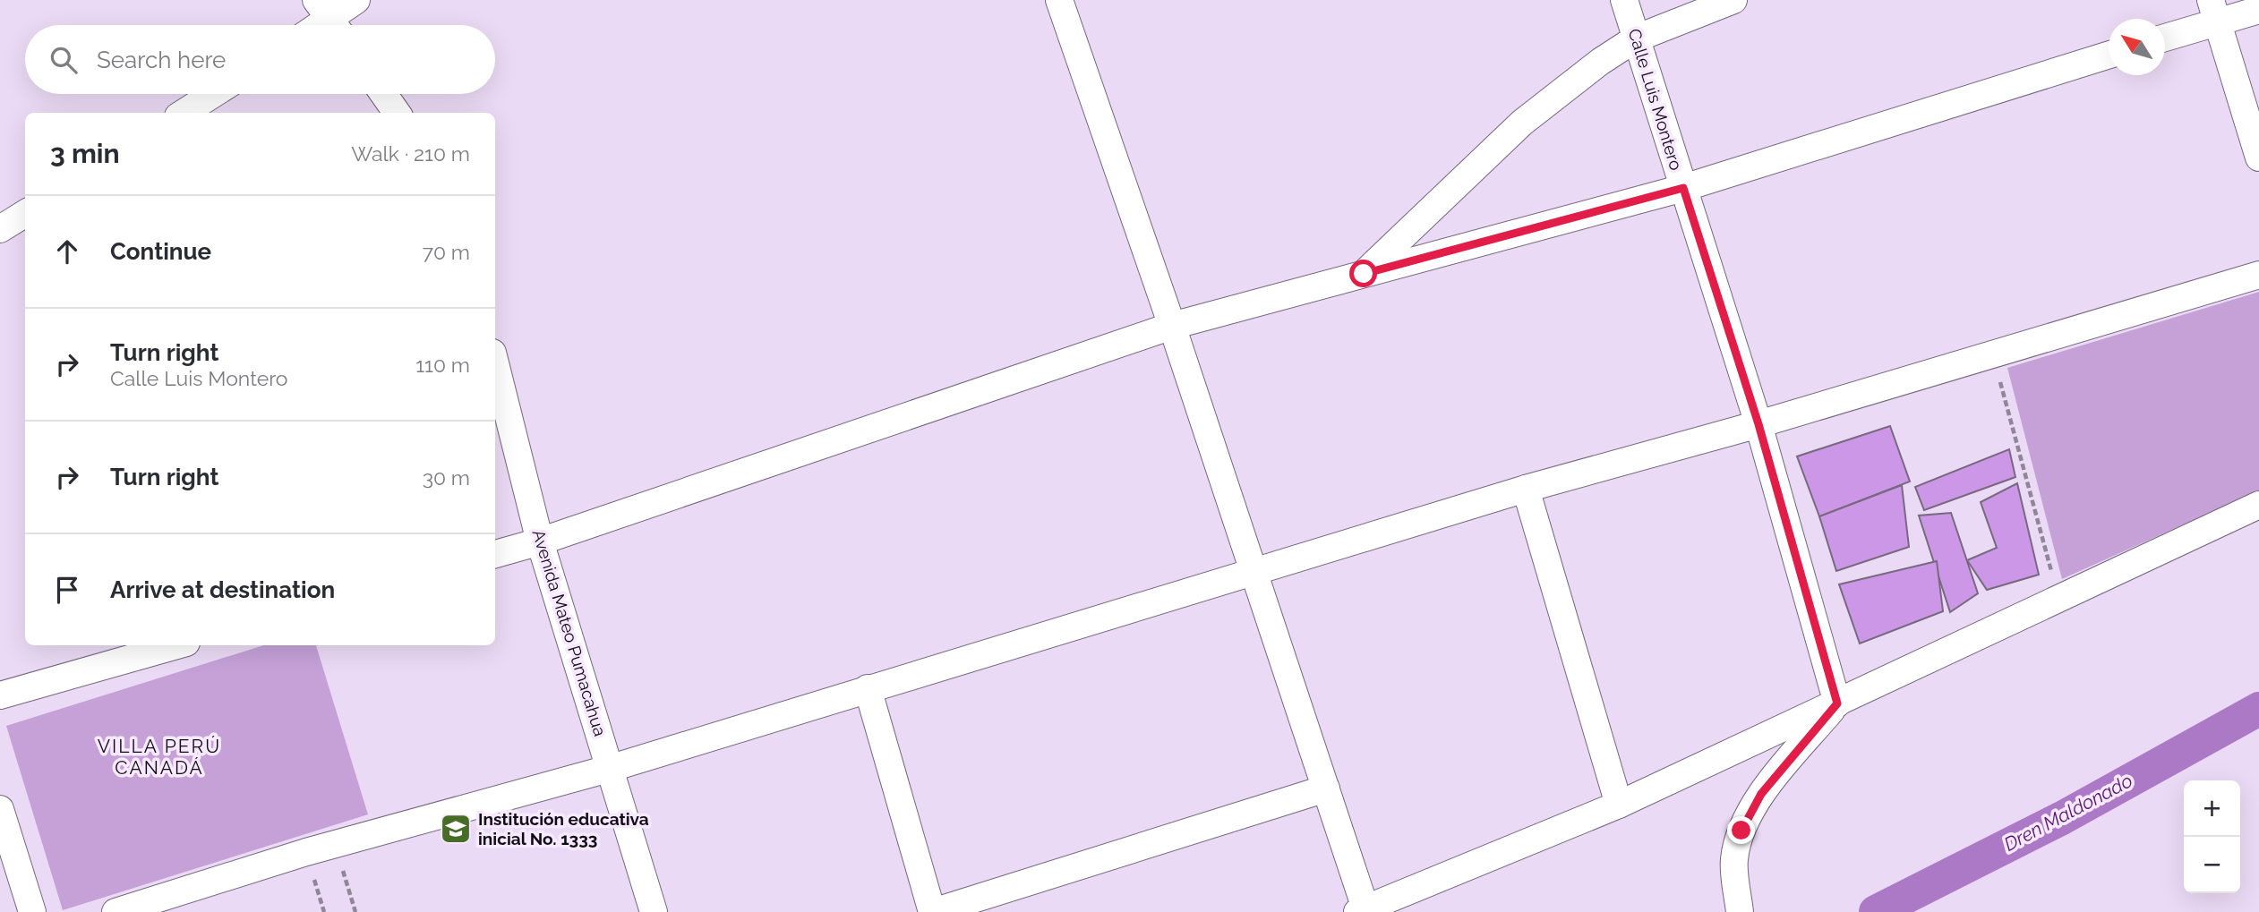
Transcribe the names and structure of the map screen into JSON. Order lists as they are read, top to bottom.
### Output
{
  "streets": {
    "street": ["Calle Luis Montero", "Avenida Mateo Pumacahua"]
  },
  "districts": ["VILLA PERÚ CANADÁ"],
  "water": ["Dren Maldonado"],
  "places": {
    "school or university": ["Institución educativa inicial No. 1333"]
  },
  "north": "top left",
  "page": {
    "search": "Search here",
    "heading": ["3 min", "Walk · 210 m"],
    "list": [
      ["Continue", "70 m"],
      ["Turn right", "Calle Luis Montero", "110 m"],
      ["Turn right", "30 m"],
      "Arrive at destination"
    ],
    "map_buttons": ["+", "−"]
  }
}
